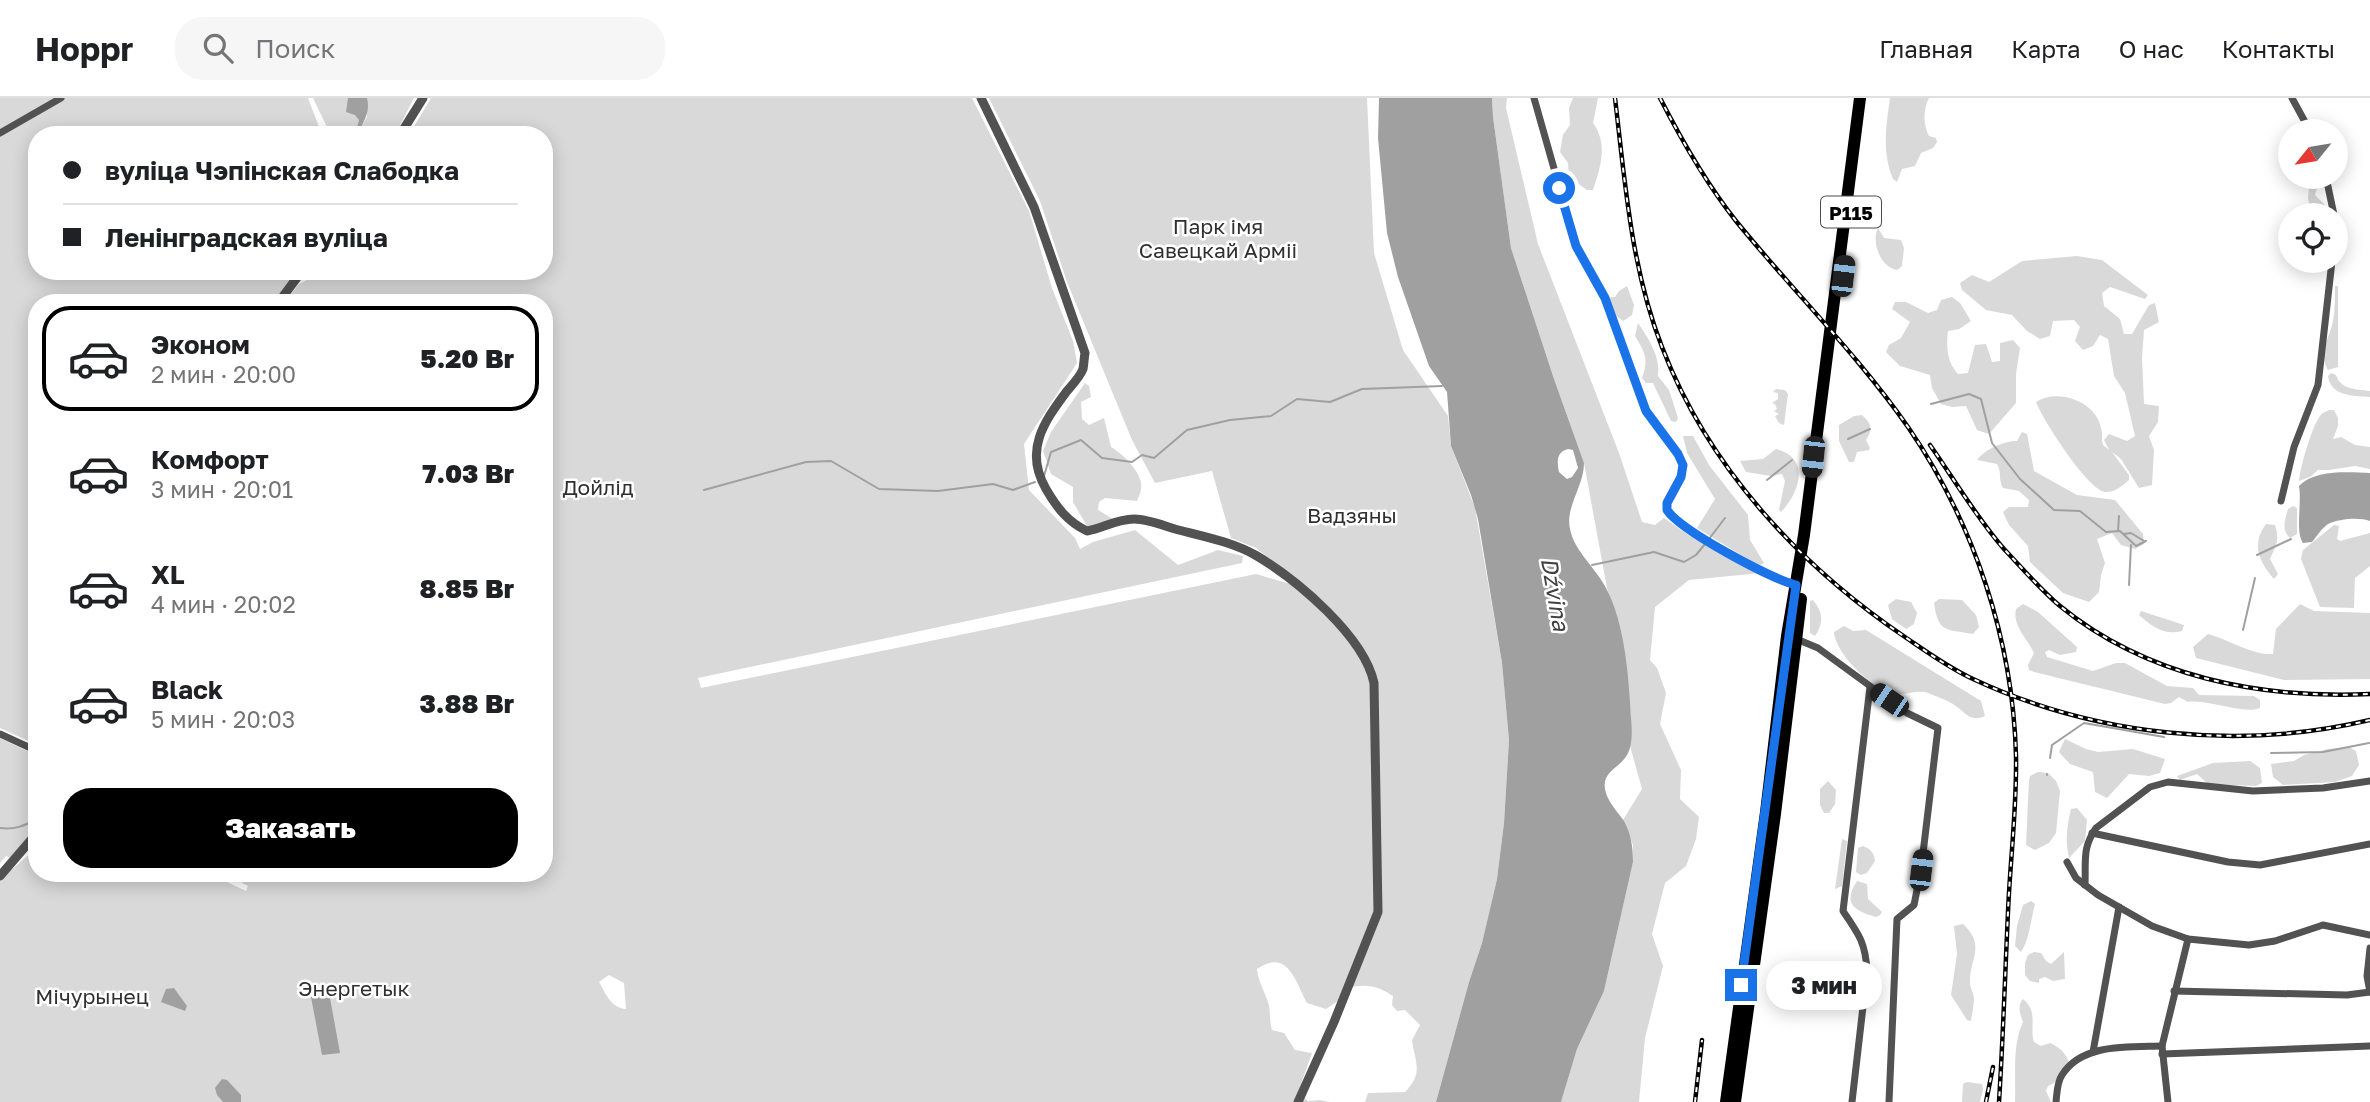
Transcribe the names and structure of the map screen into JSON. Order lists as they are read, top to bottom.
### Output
{
  "streets": {
    "main road": ["Р115"]
  },
  "water": ["Dźvina"],
  "parks": [
    "Парк імя Савецкай Арміі",
    "Дойлід",
    "Вадзяны",
    "Энергетык",
    "Мічурынец"
  ],
  "north": "bottom left",
  "page": {
    "header": "Hoppr",
    "search": "Поиск",
    "nav": [
      "Главная",
      "Карта",
      "О нас",
      "Контакты"
    ],
    "banner": ["вуліца Чэпінская Слабодка", "Ленінградская вуліца"],
    "list": [
      {
        "name": "Эконом",
        "note": "2 мин · 20:00",
        "value": "5.20 Br"
      },
      {
        "name": "Комфорт",
        "note": "3 мин · 20:01",
        "value": "7.03 Br"
      },
      {
        "name": "XL",
        "note": "4 мин · 20:02",
        "value": "8.85 Br"
      },
      {
        "name": "Black",
        "note": "5 мин · 20:03",
        "value": "3.88 Br"
      }
    ],
    "buttons": "Заказать",
    "bubble": "3 мин"
  }
}
